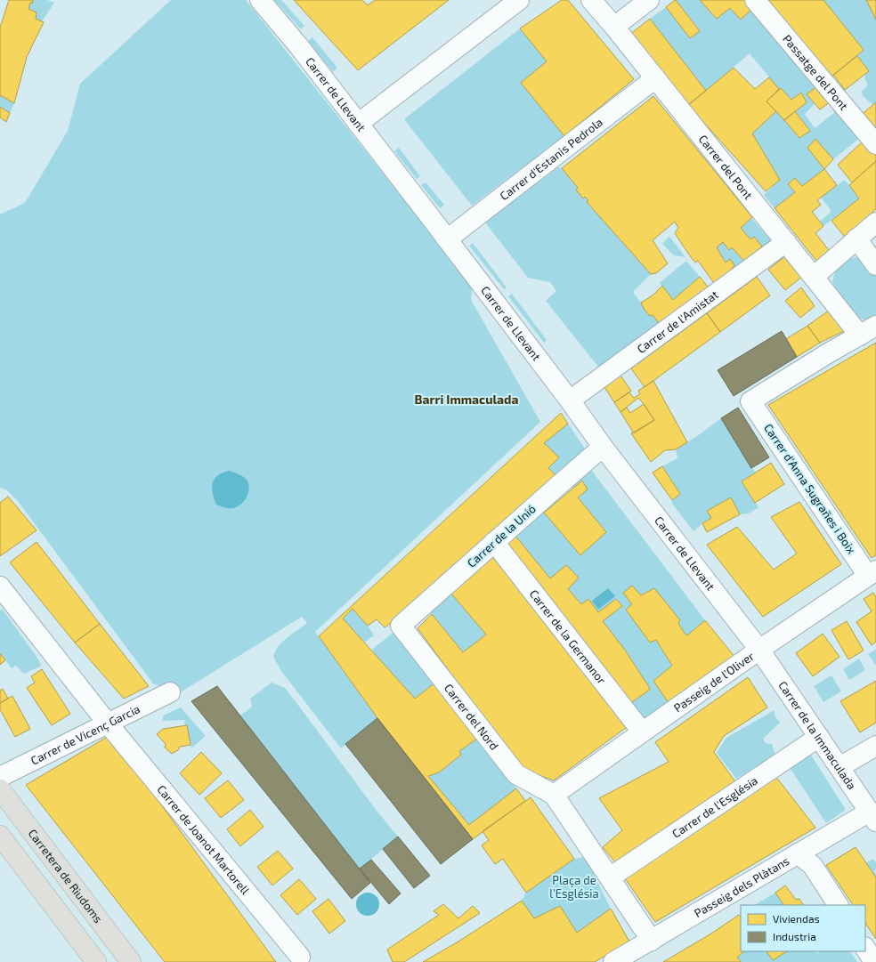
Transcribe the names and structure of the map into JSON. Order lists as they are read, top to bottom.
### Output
{
  "streets": {
    "main road": ["Carretera de Riudoms"],
    "street": [
      "Passatge del Pont",
      "Carrer de Llevant",
      "Carrer d'Estanis Pedrola",
      "Carrer del Pont",
      "Carrer de l'Amistat",
      "Carrer d'Anna Sugrañes i Boix",
      "Carrer de la Unió",
      "Carrer de la Germanor",
      "Passeig de l'Oliver",
      "Carrer del Nord",
      "Carrer de Vicenç Garcia",
      "Carrer de la Immaculada",
      "Carrer de l'Església",
      "Carrer de Joanot Martorell",
      "Passeig dels Plàtans"
    ]
  },
  "crossings": [
    ["Carrer de Llevant", "Carrer d'Estanis Pedrola"],
    ["Carrer de Llevant", "Carrer de l'Amistat"],
    ["Carrer de Llevant", "Carrer de la Unió"],
    ["Carrer de Llevant", "Passeig de l'Oliver"],
    ["Carrer de Llevant", "Carrer de la Immaculada"],
    ["Carrer d'Estanis Pedrola", "Carrer del Pont"],
    ["Carrer del Pont", "Carrer de l'Amistat"],
    ["Carrer del Pont", "Carrer d'Anna Sugrañes i Boix"],
    ["Carrer d'Anna Sugrañes i Boix", "Passeig de l'Oliver"],
    ["Carrer de la Unió", "Carrer de la Germanor"],
    ["Carrer de la Unió", "Carrer del Nord"],
    ["Carrer de la Germanor", "Passeig de l'Oliver"],
    ["Passeig de l'Oliver", "Carrer del Nord"],
    ["Passeig de l'Oliver", "Carrer de la Immaculada"],
    ["Carrer de Vicenç Garcia", "Carrer de Joanot Martorell"],
    ["Carrer de la Immaculada", "Carrer de l'Església"],
    ["Carrer de la Immaculada", "Passeig dels Plàtans"]
  ],
  "districts": ["Barri Immaculada"],
  "parks": ["Plaça de l'Església"],
  "legend": ["Viviendas", "Industria"]
}
